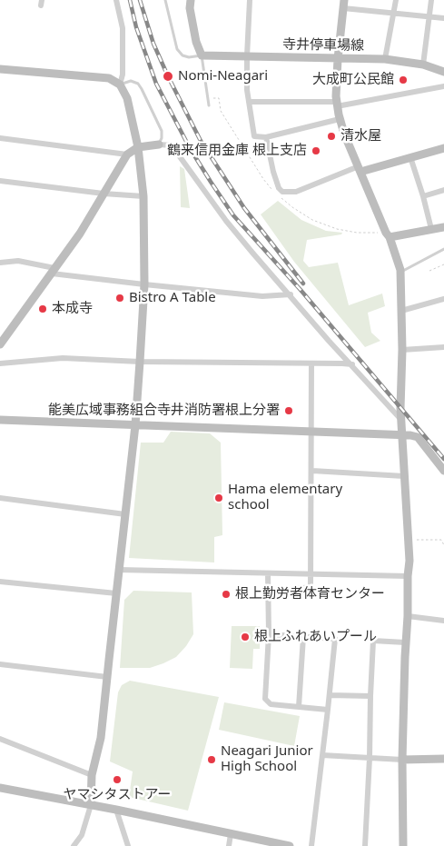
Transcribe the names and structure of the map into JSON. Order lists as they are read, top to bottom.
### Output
{
  "streets": {
    "street": ["寺井停車場線"]
  },
  "places": [
    "Nomi-Neagari",
    "大成町公民館",
    "清水屋",
    "鶴来信用金庫 根上支店",
    "Bistro A Table",
    "本成寺",
    "能美広域事務組合寺井消防署根上分署",
    "Hama elementary school",
    "根上勤労者体育センター",
    "根上ふれあいプール",
    "Neagari Junior High School",
    "ヤマシタストアー"
  ]
}
